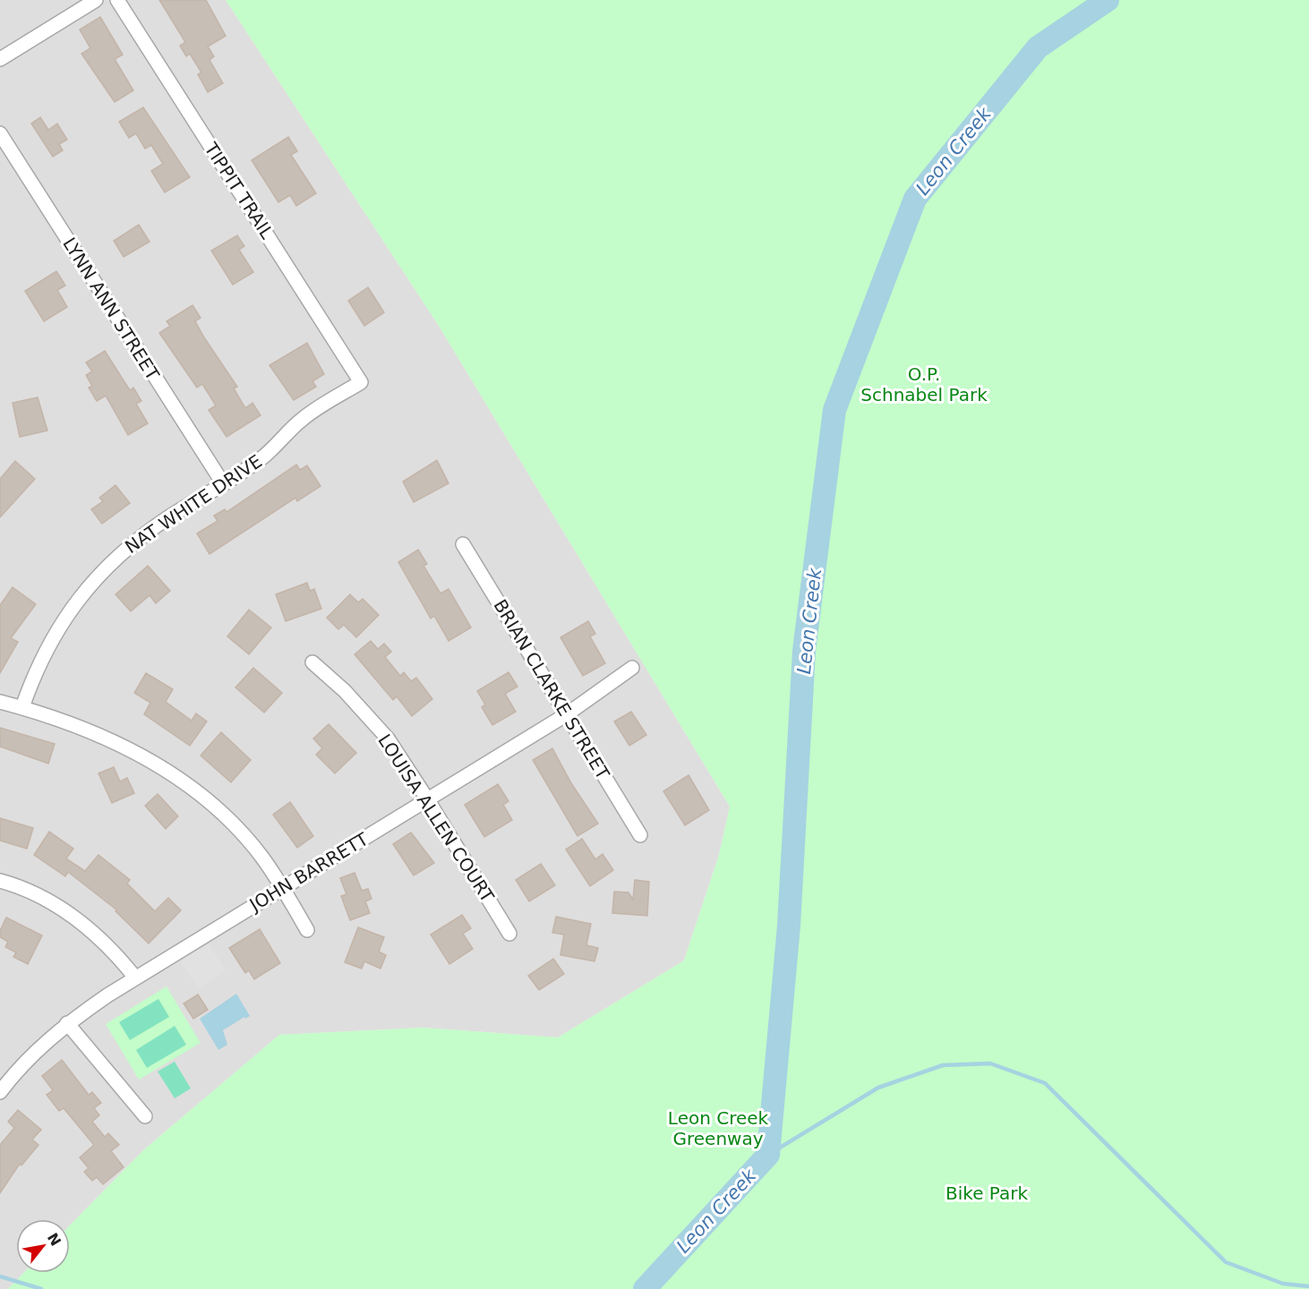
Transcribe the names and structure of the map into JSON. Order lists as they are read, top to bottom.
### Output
{
  "streets": {
    "street": [
      "TIPPIT TRAIL",
      "LYNN ANN STREET",
      "NAT WHITE DRIVE",
      "BRIAN CLARKE STREET",
      "LOUISA ALLEN COURT",
      "JOHN BARRETT"
    ]
  },
  "crossings": [
    ["TIPPIT TRAIL", "NAT WHITE DRIVE"],
    ["LYNN ANN STREET", "NAT WHITE DRIVE"],
    ["BRIAN CLARKE STREET", "JOHN BARRETT"],
    ["LOUISA ALLEN COURT", "JOHN BARRETT"]
  ],
  "water": ["Leon Creek"],
  "parks": ["O.P. Schnabel Park", "Leon Creek Greenway", "Bike Park"],
  "north": "top right"
}
